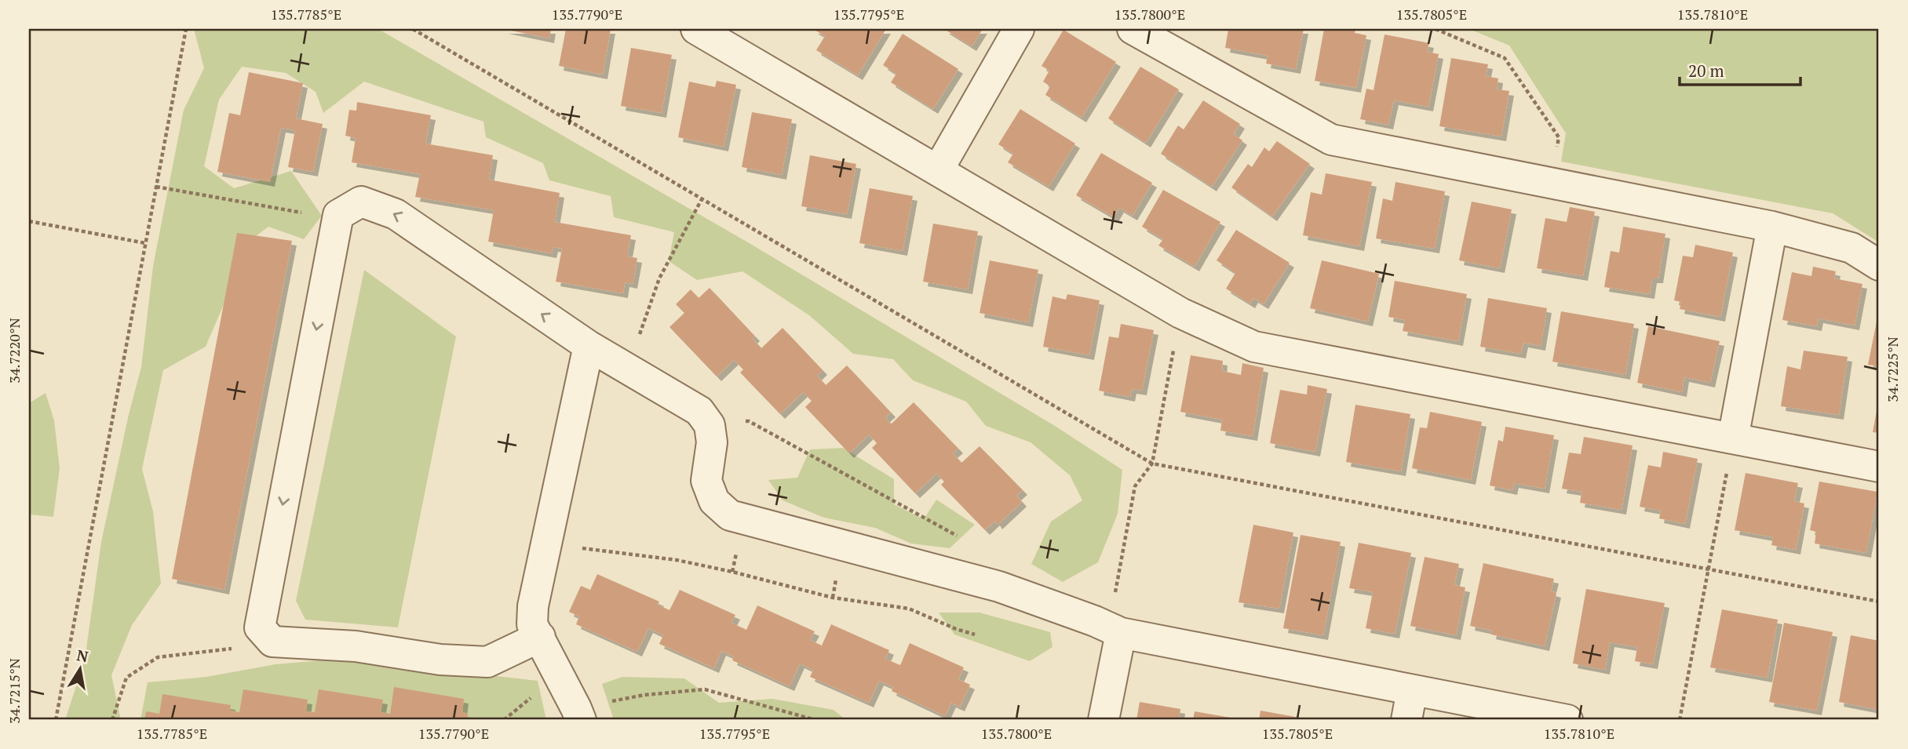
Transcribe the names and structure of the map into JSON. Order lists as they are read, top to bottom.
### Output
{
  "scale_bar": "20 m",
  "north": "top",
  "coordinates": [
    "135.7785°E",
    "135.7790°E",
    "135.7795°E",
    "135.7800°E",
    "135.7805°E",
    "135.7810°E",
    "34.7220°N",
    "34.7225°N",
    "34.7215°N"
  ]
}
